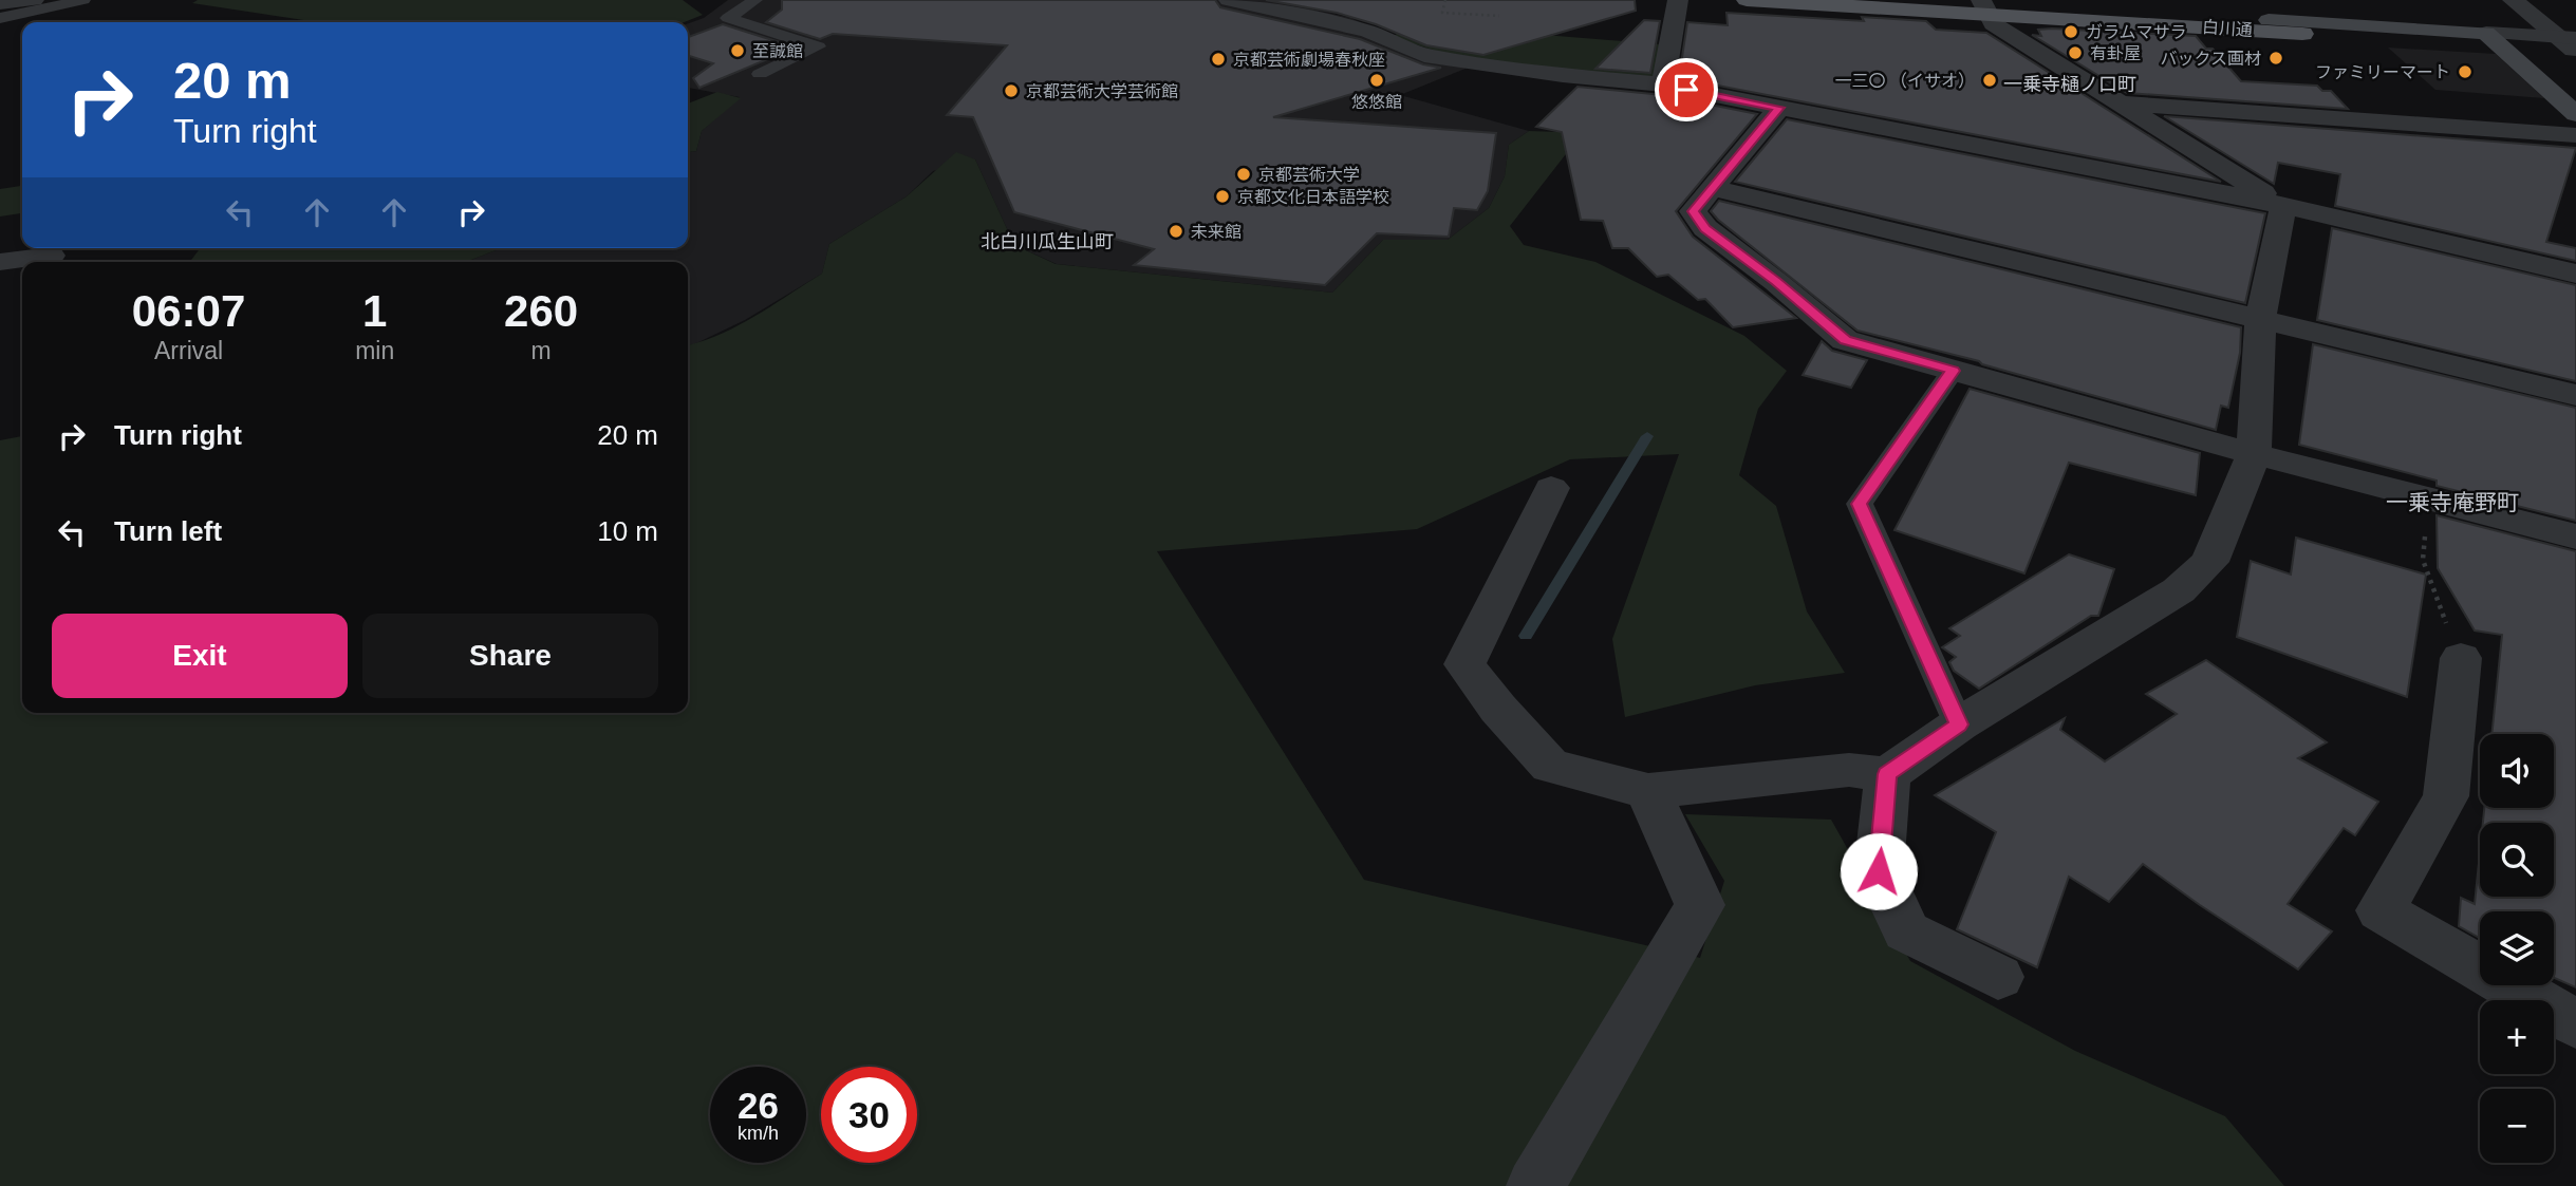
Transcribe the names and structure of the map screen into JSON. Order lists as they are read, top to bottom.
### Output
{
  "streets": {
    "main road": ["白川通"]
  },
  "districts": ["一乗寺樋ノ口町", "北白川瓜生山町", "一乗寺庵野町"],
  "places": [
    "ガラムマサラ",
    "至誠館",
    "有卦屋",
    "バックス画材",
    "京都芸術劇場春秋座",
    "ファミリーマート",
    "悠悠館",
    "一三〇 （イサオ）",
    "京都芸術大学芸術館",
    "京都芸術大学",
    "京都文化日本語学校",
    "未来館"
  ],
  "page": {
    "turn": ["20 m", "Turn right"],
    "eta": [
      "06:07",
      "Arrival",
      "1",
      "min",
      "260",
      "m"
    ],
    "list": [
      {
        "name": "Turn right",
        "value": "20 m"
      },
      {
        "name": "Turn left",
        "value": "10 m"
      }
    ],
    "buttons": ["Exit", "Share"],
    "map_buttons": ["+", "−"],
    "speed": "26 km/h",
    "limit": "30"
  }
}
